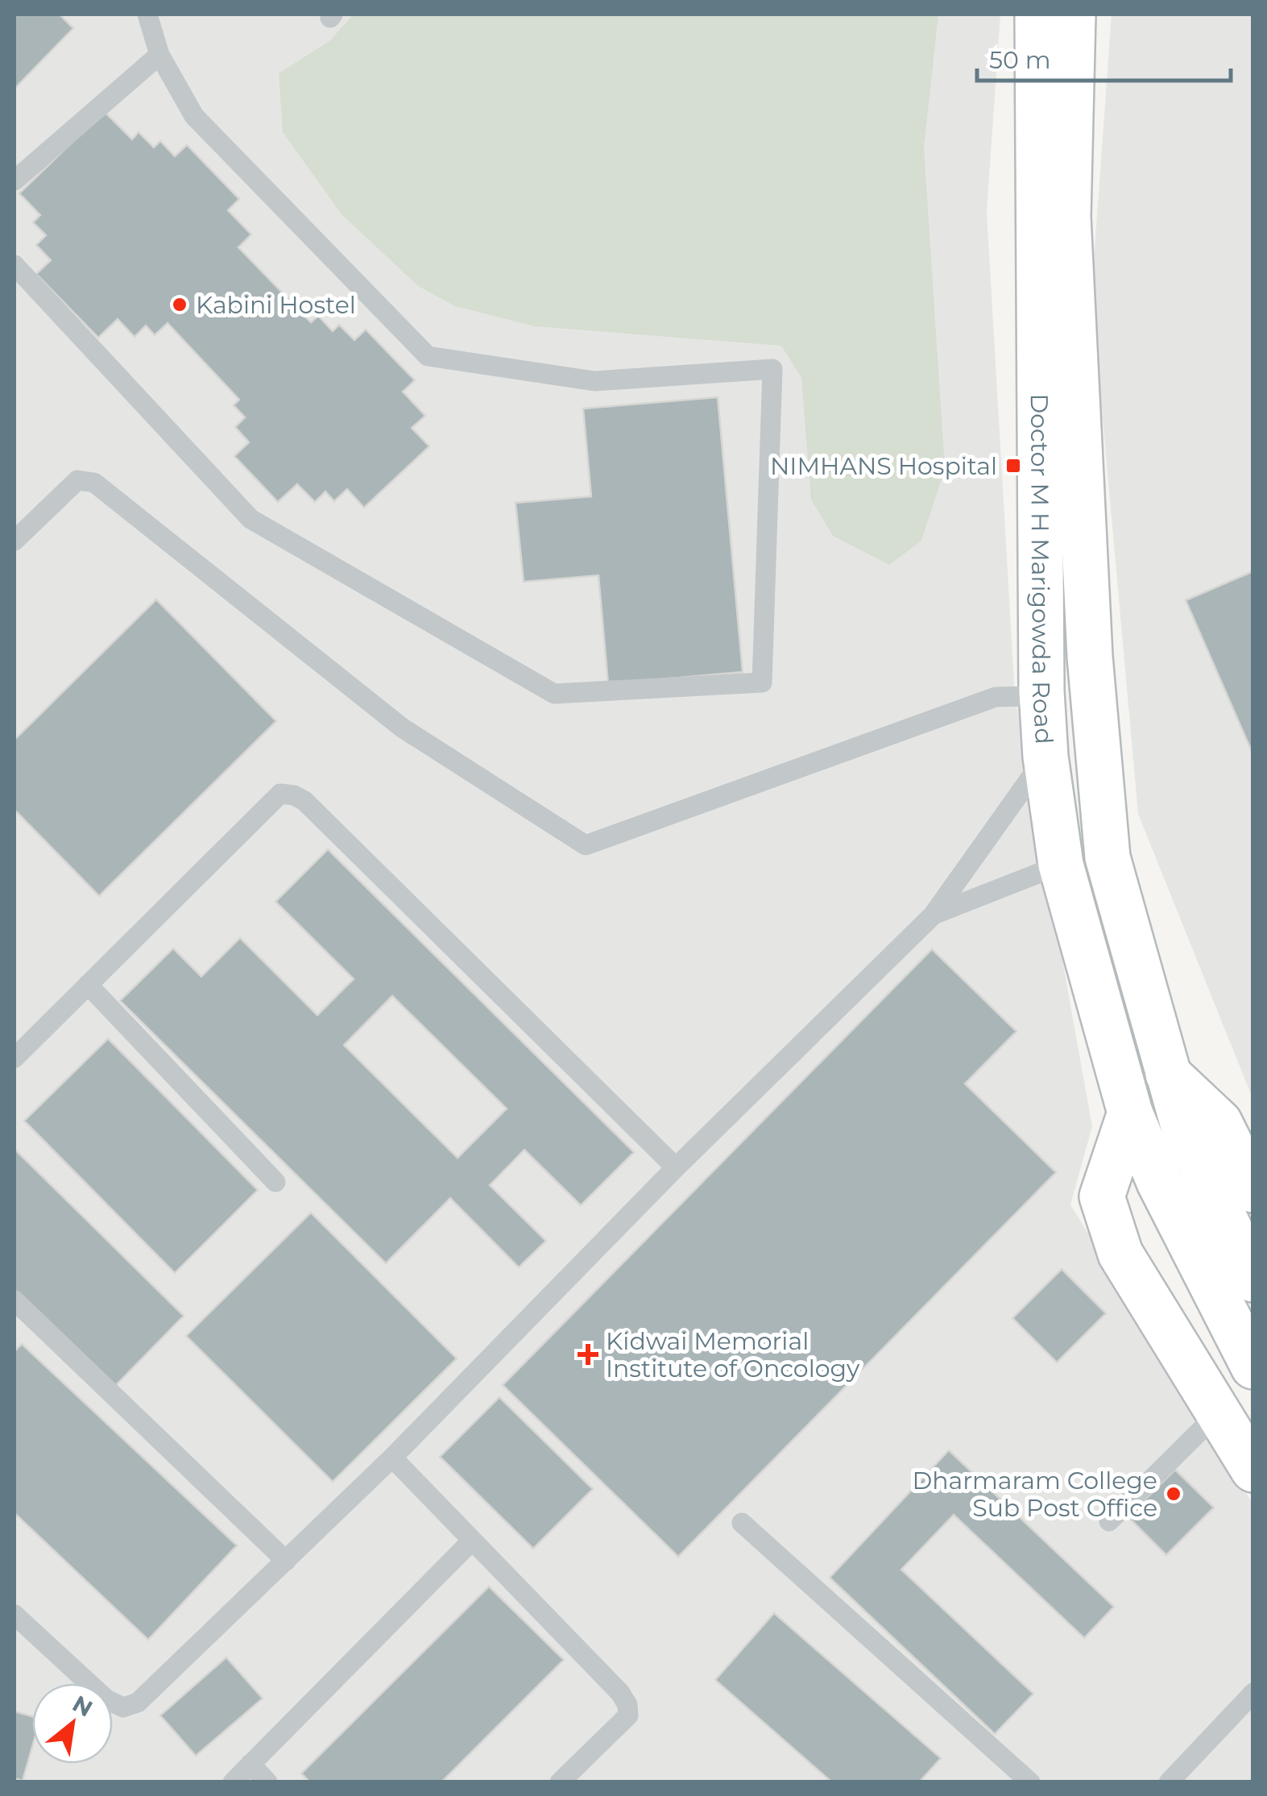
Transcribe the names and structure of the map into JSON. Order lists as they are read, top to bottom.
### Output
{
  "streets": {
    "main road": ["Doctor M H Marigowda Road"]
  },
  "places": {
    "other": ["Kabini Hostel", "Dharmaram College Sub Post Office"],
    "transit": ["NIMHANS Hospital"],
    "health": ["Kidwai Memorial Institute of Oncology"]
  },
  "scale_bar": "50 m",
  "north": "top right"
}
